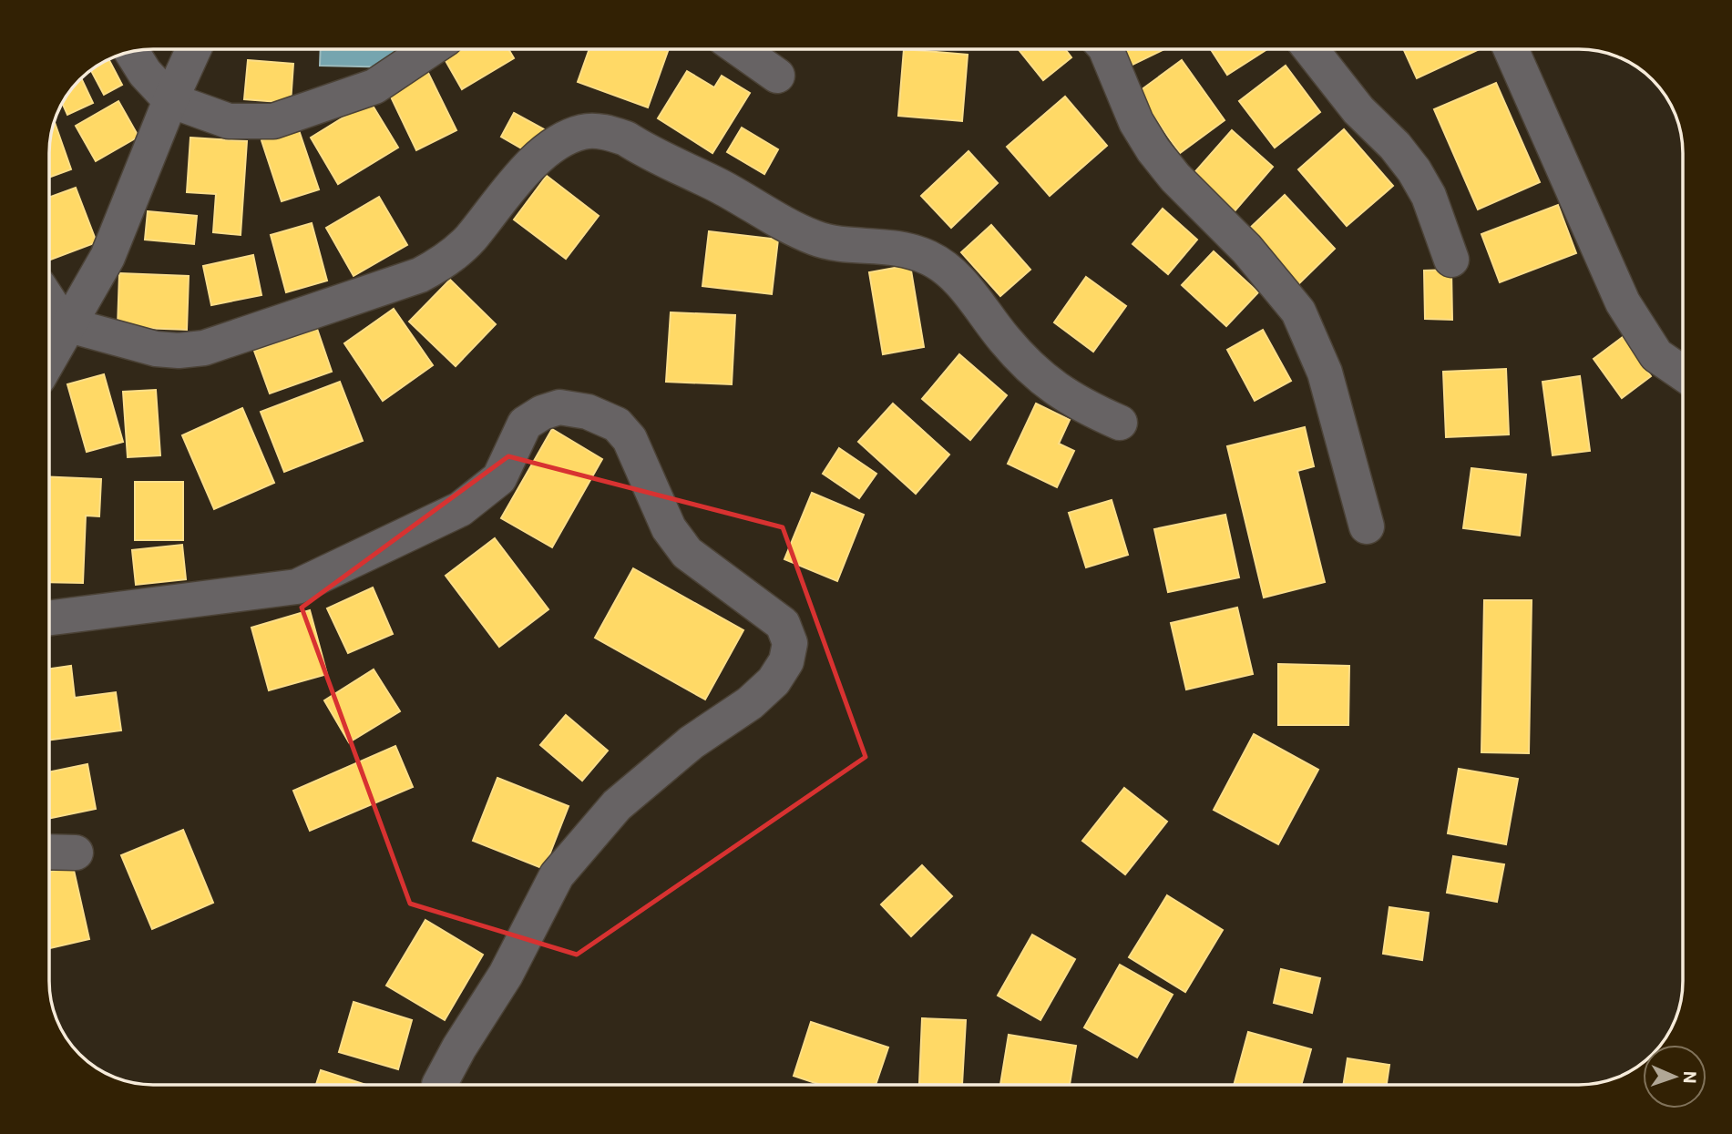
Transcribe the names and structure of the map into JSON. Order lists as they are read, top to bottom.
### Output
{
  "north": "right"
}
